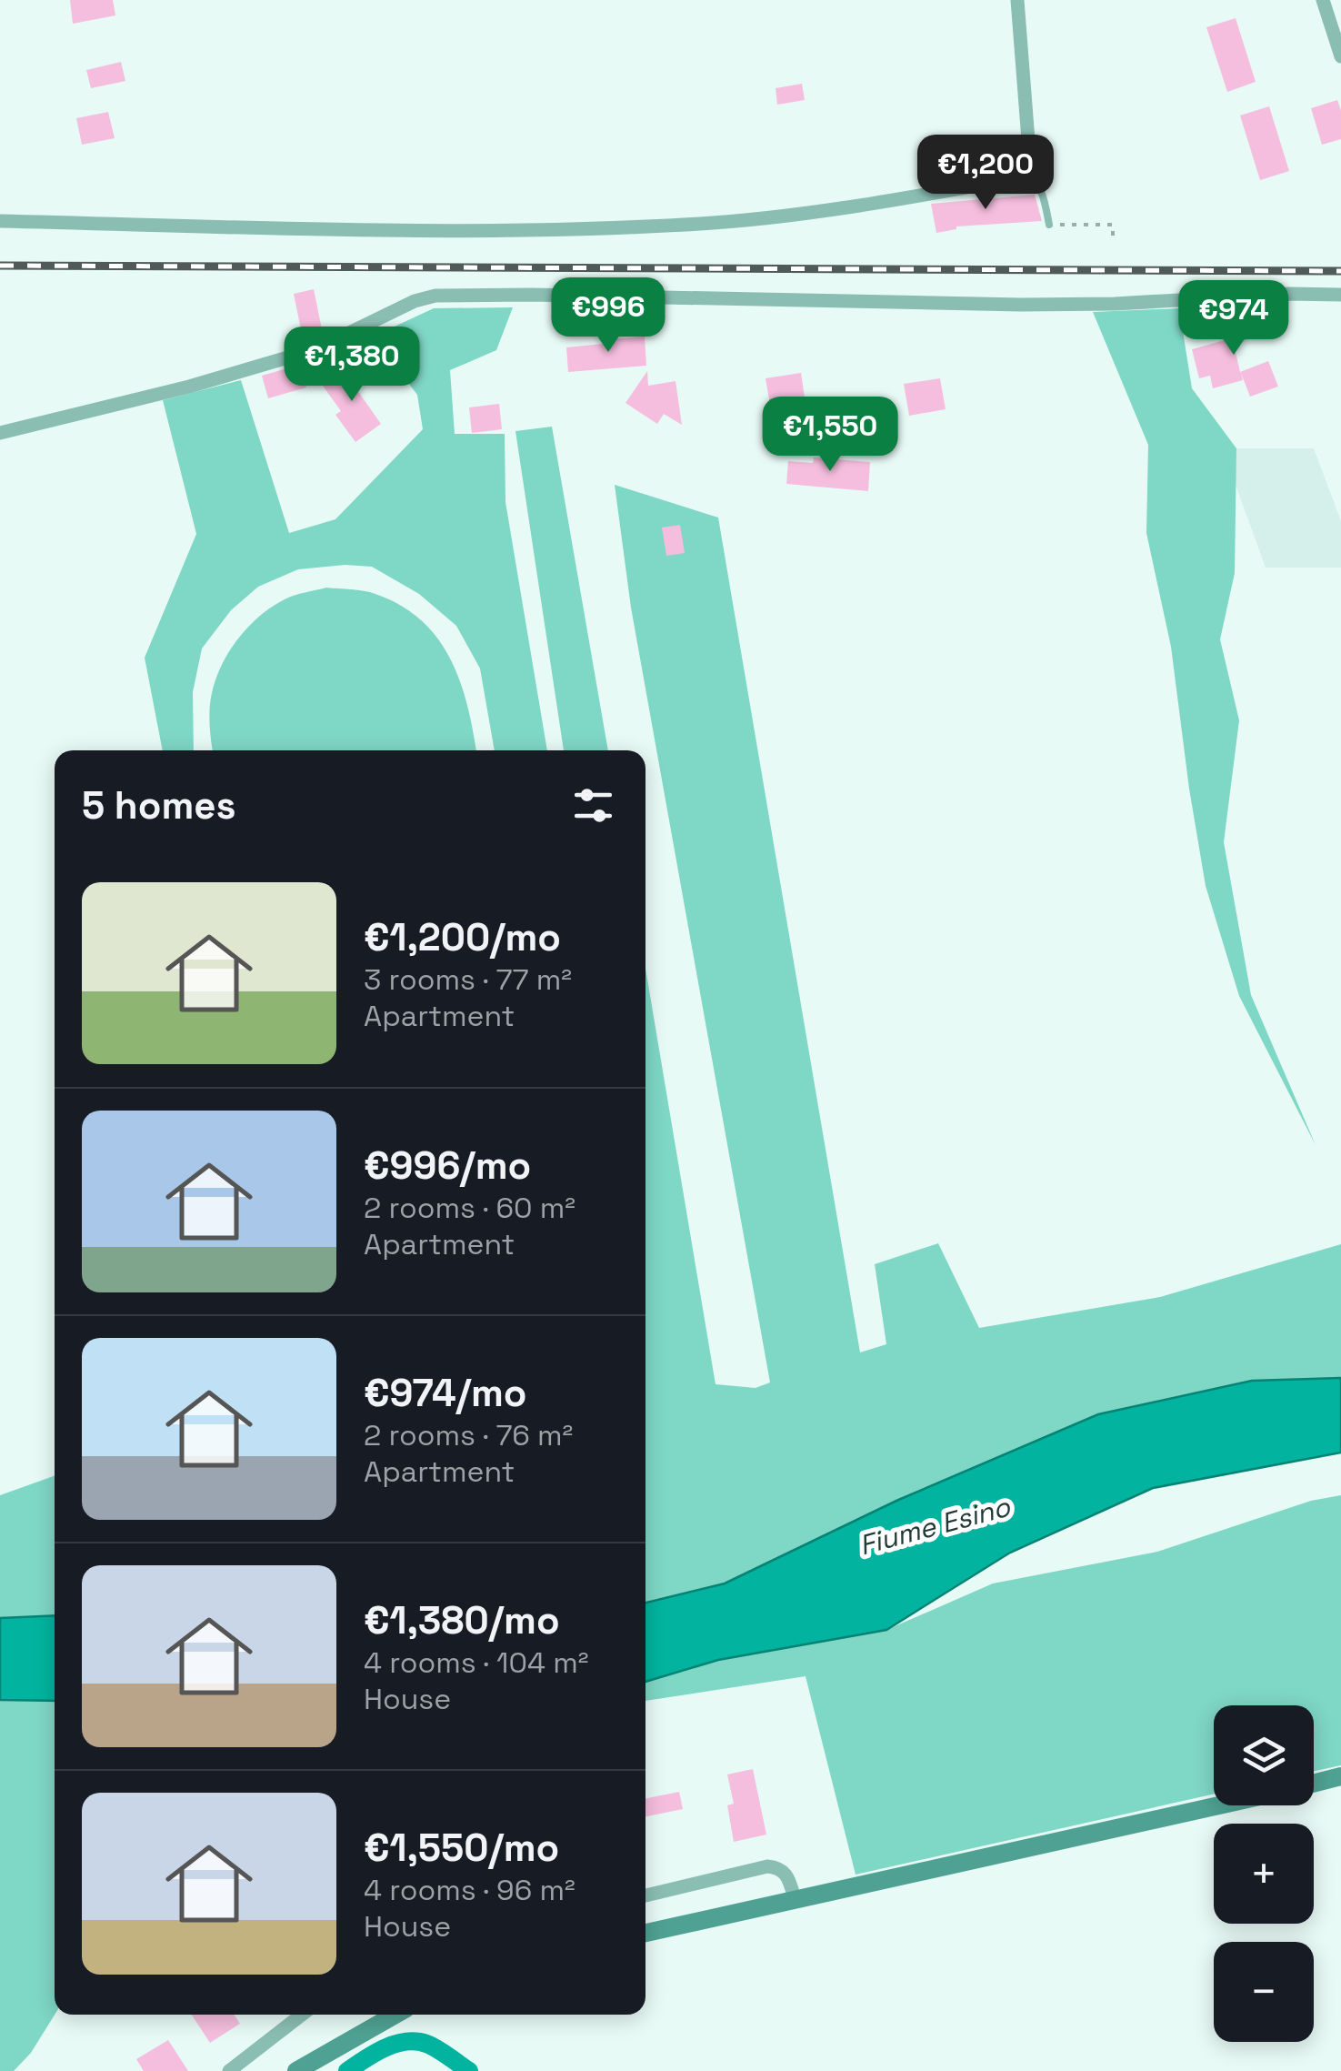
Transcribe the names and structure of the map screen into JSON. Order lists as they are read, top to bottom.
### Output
{
  "water": ["Fiume Esino"],
  "page": {
    "price": [
      "€1,200",
      "€996",
      "€974",
      "€1,380",
      "€1,550"
    ],
    "heading": "5 homes",
    "list": [
      {
        "name": "€1,200/mo",
        "note": "3 rooms · 77 m² · Apartment"
      },
      {
        "name": "€996/mo",
        "note": "2 rooms · 60 m² · Apartment"
      },
      {
        "name": "€974/mo",
        "note": "2 rooms · 76 m² · Apartment"
      },
      {
        "name": "€1,380/mo",
        "note": "4 rooms · 104 m² · House"
      },
      {
        "name": "€1,550/mo",
        "note": "4 rooms · 96 m² · House"
      }
    ],
    "map_buttons": ["+", "−"]
  }
}
